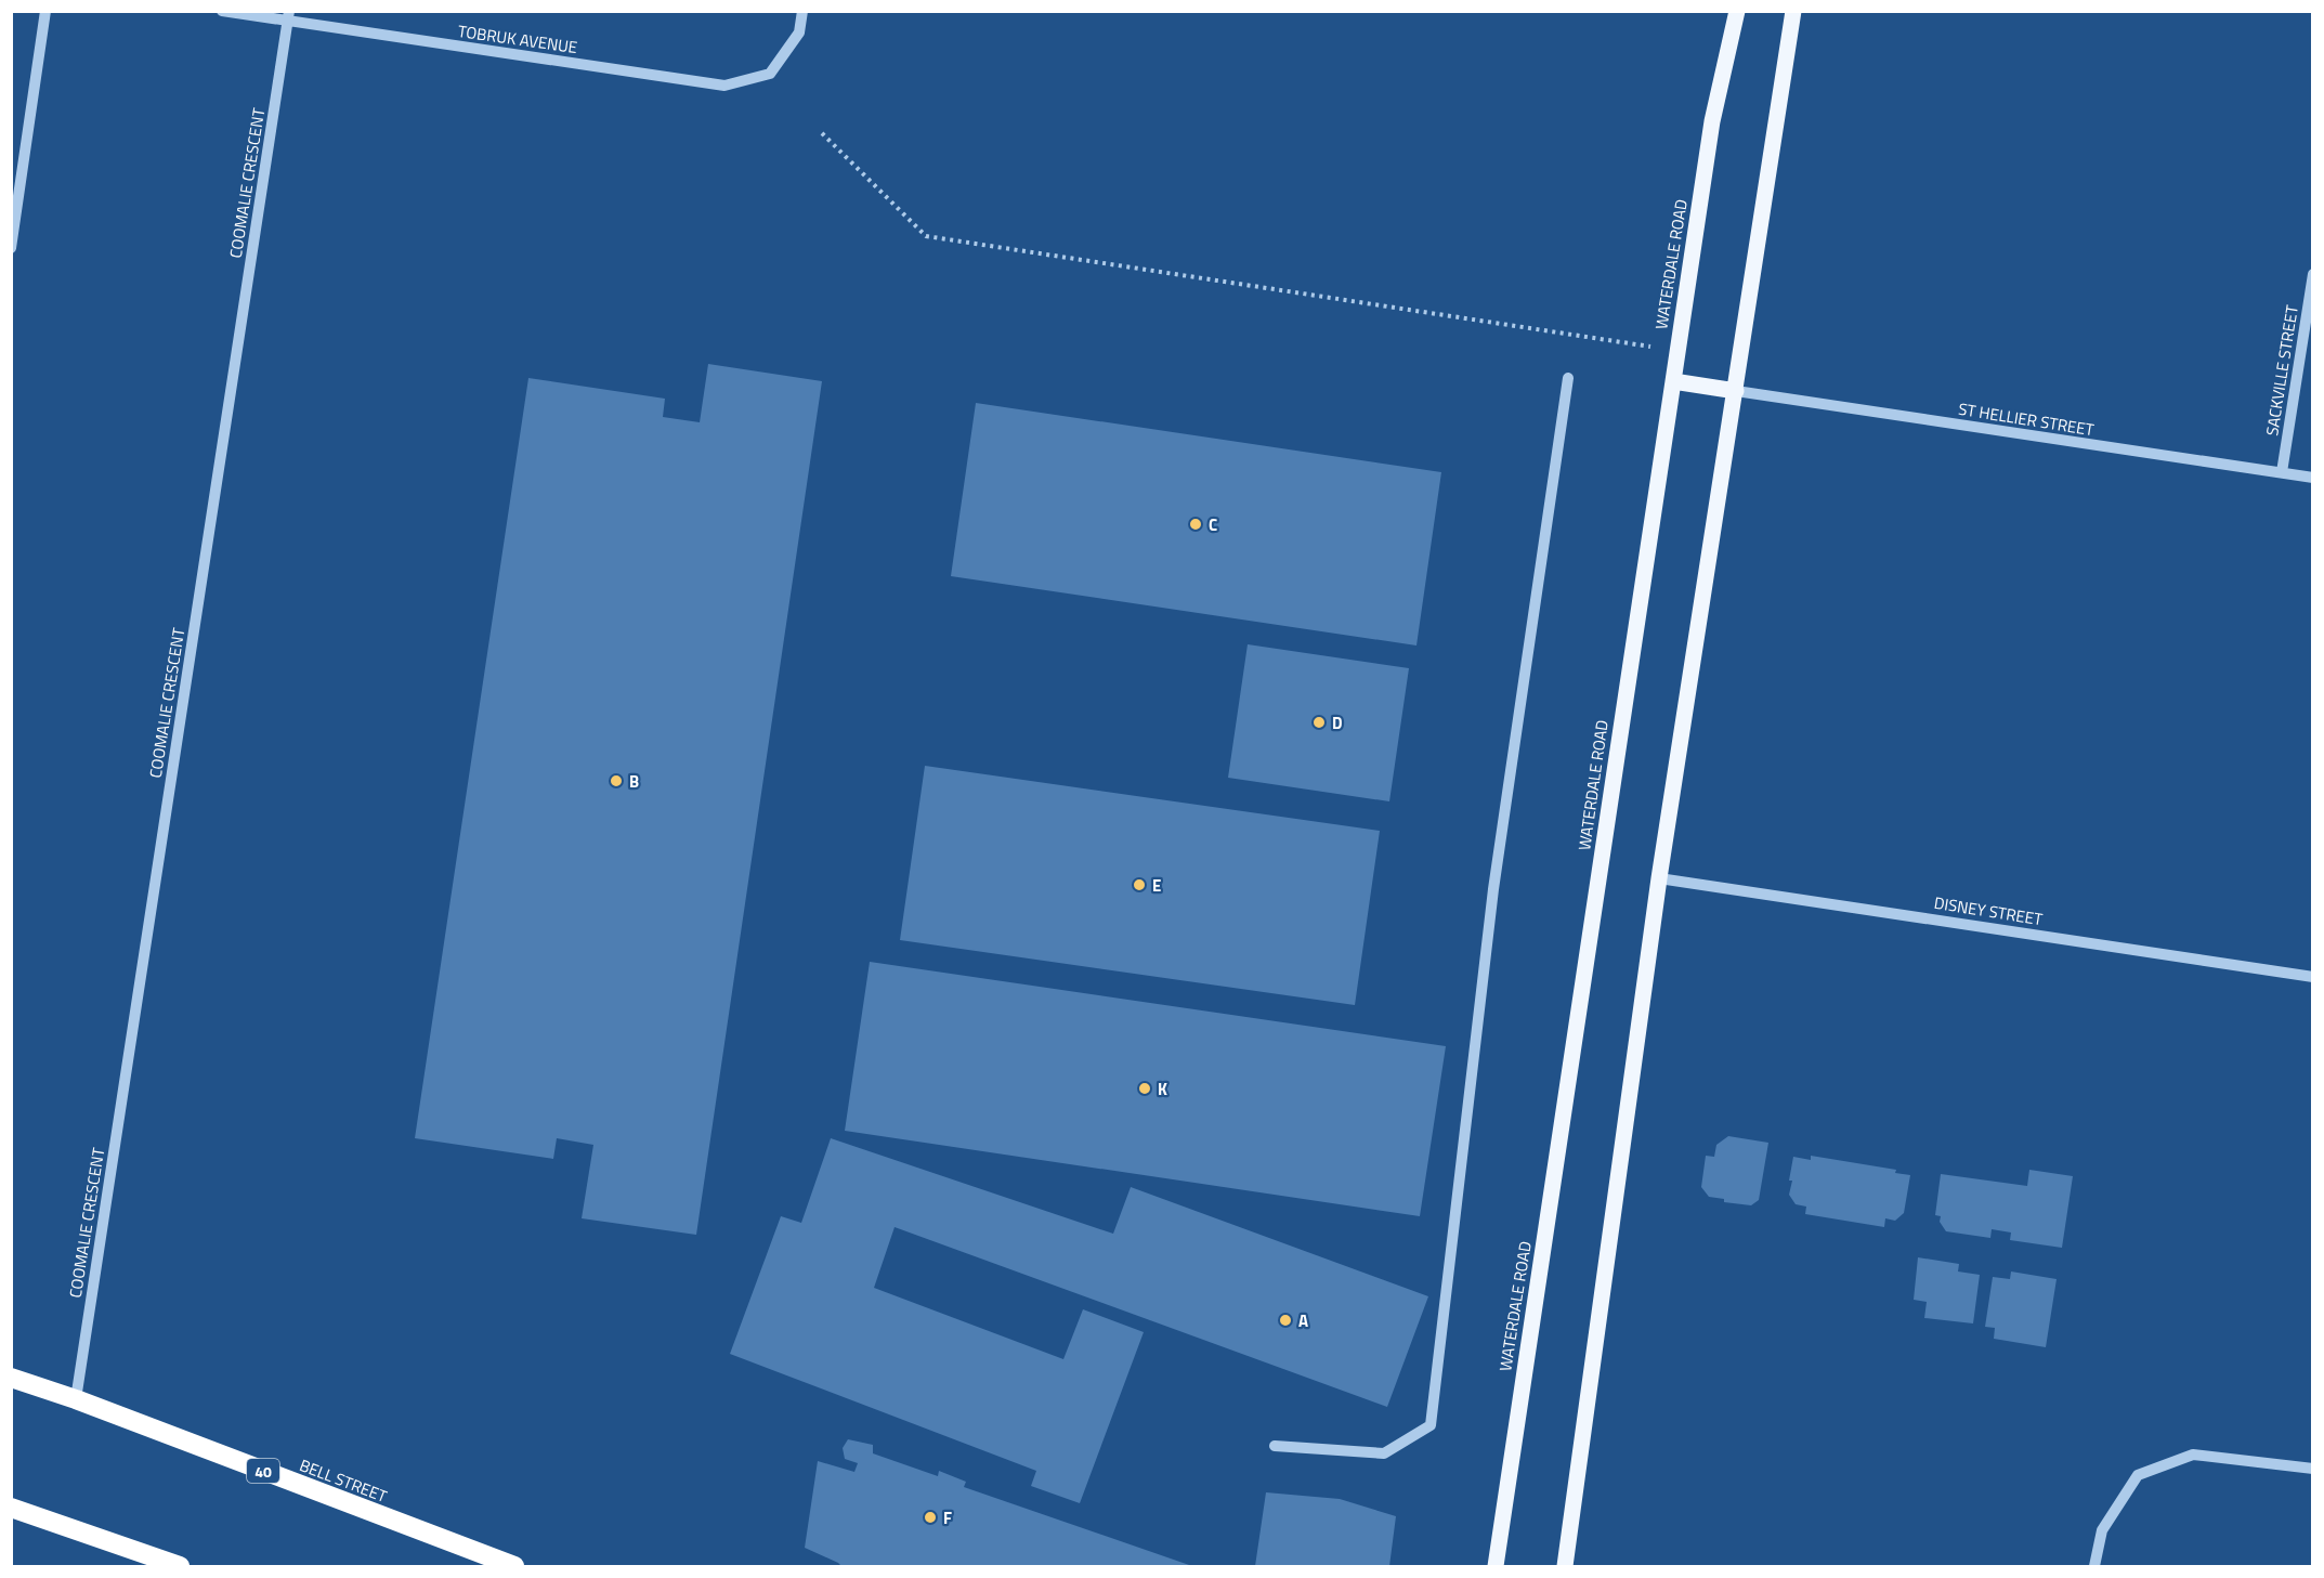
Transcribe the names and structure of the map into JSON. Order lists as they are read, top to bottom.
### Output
{
  "streets": {
    "highway": ["40", "BELL STREET"],
    "main road": ["WATERDALE ROAD"],
    "street": [
      "TOBRUK AVENUE",
      "COOMALIE CRESCENT",
      "SACKVILLE STREET",
      "ST HELLIER STREET",
      "DISNEY STREET"
    ]
  },
  "crossings": [
    ["TOBRUK AVENUE", "COOMALIE CRESCENT"],
    ["COOMALIE CRESCENT", "BELL STREET"],
    ["SACKVILLE STREET", "ST HELLIER STREET"]
  ],
  "places": [
    "C",
    "D",
    "B",
    "E",
    "K",
    "A",
    "F"
  ]
}
